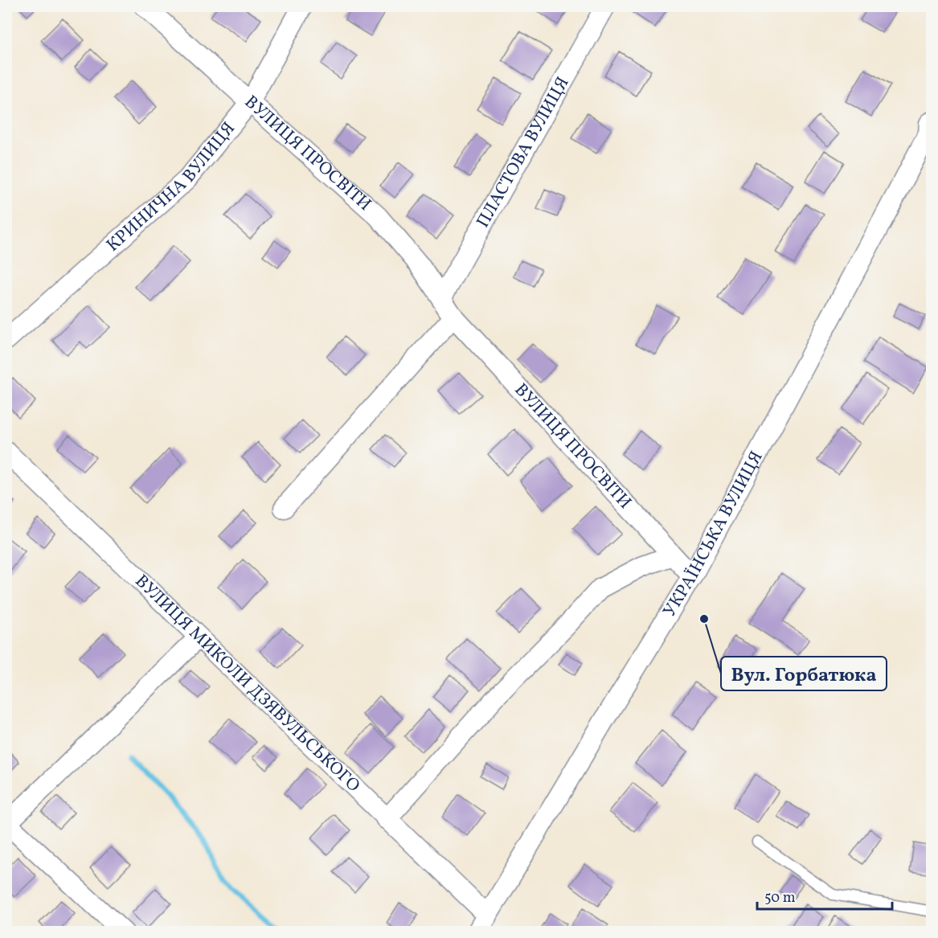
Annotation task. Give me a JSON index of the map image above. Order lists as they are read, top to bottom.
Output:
{
  "streets": {
    "street": [
      "ПЛАСТОВА ВУЛИЦЯ",
      "ВУЛИЦЯ ПРОСВІТИ",
      "КРИНИЧНА ВУЛИЦЯ",
      "УКРАЇНСЬКА ВУЛИЦЯ",
      "ВУЛИЦЯ МИКОЛИ ДЗЯВУЛЬСЬКОГО"
    ]
  },
  "crossings": [
    ["ПЛАСТОВА ВУЛИЦЯ", "ВУЛИЦЯ ПРОСВІТИ"],
    ["ВУЛИЦЯ ПРОСВІТИ", "КРИНИЧНА ВУЛИЦЯ"],
    ["ВУЛИЦЯ ПРОСВІТИ", "УКРАЇНСЬКА ВУЛИЦЯ"],
    ["УКРАЇНСЬКА ВУЛИЦЯ", "ВУЛИЦЯ МИКОЛИ ДЗЯВУЛЬСЬКОГО"]
  ],
  "places": ["Вул. Горбатюка"],
  "scale_bar": "50 m"
}
